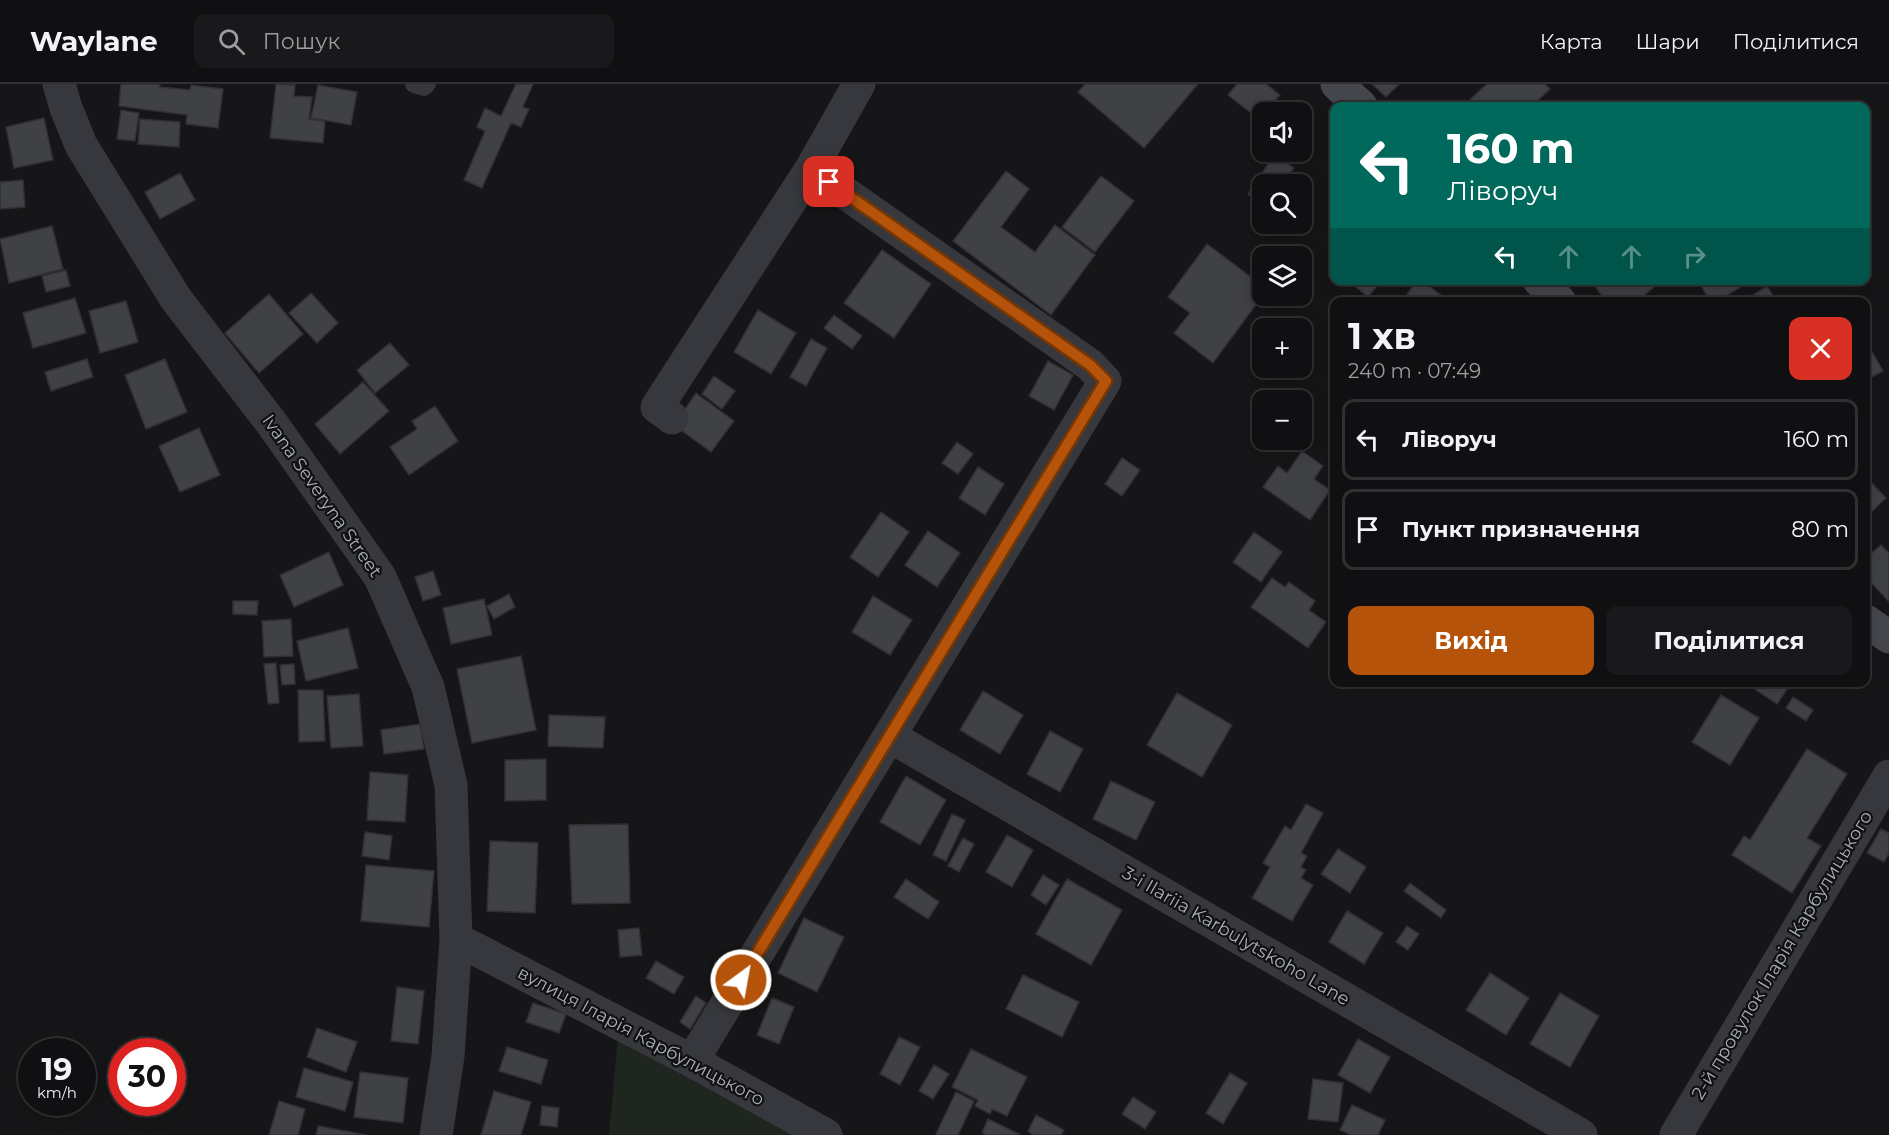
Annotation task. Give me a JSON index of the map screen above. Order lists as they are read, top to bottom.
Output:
{
  "streets": {
    "street": [
      "Ivana Severyna Street",
      "3-i Ilariia Karbulytskoho Lane",
      "2-й провулок Іларія Карбулицького",
      "вулиця Іларія Карбулицького"
    ]
  },
  "crossings": [
    ["Ivana Severyna Street", "вулиця Іларія Карбулицького"]
  ],
  "page": {
    "header": "Waylane",
    "search": "Пошук",
    "nav": ["Карта", "Шари", "Поділитися"],
    "map_buttons": ["+", "−"],
    "turn": ["160 m", "Ліворуч"],
    "heading": ["1 хв", "240 m · 07:49"],
    "list": [
      {
        "name": "Ліворуч",
        "value": "160 m"
      },
      {
        "name": "Пункт призначення",
        "value": "80 m"
      }
    ],
    "buttons": ["Вихід", "Поділитися"],
    "speed": "19 km/h",
    "limit": "30"
  }
}
